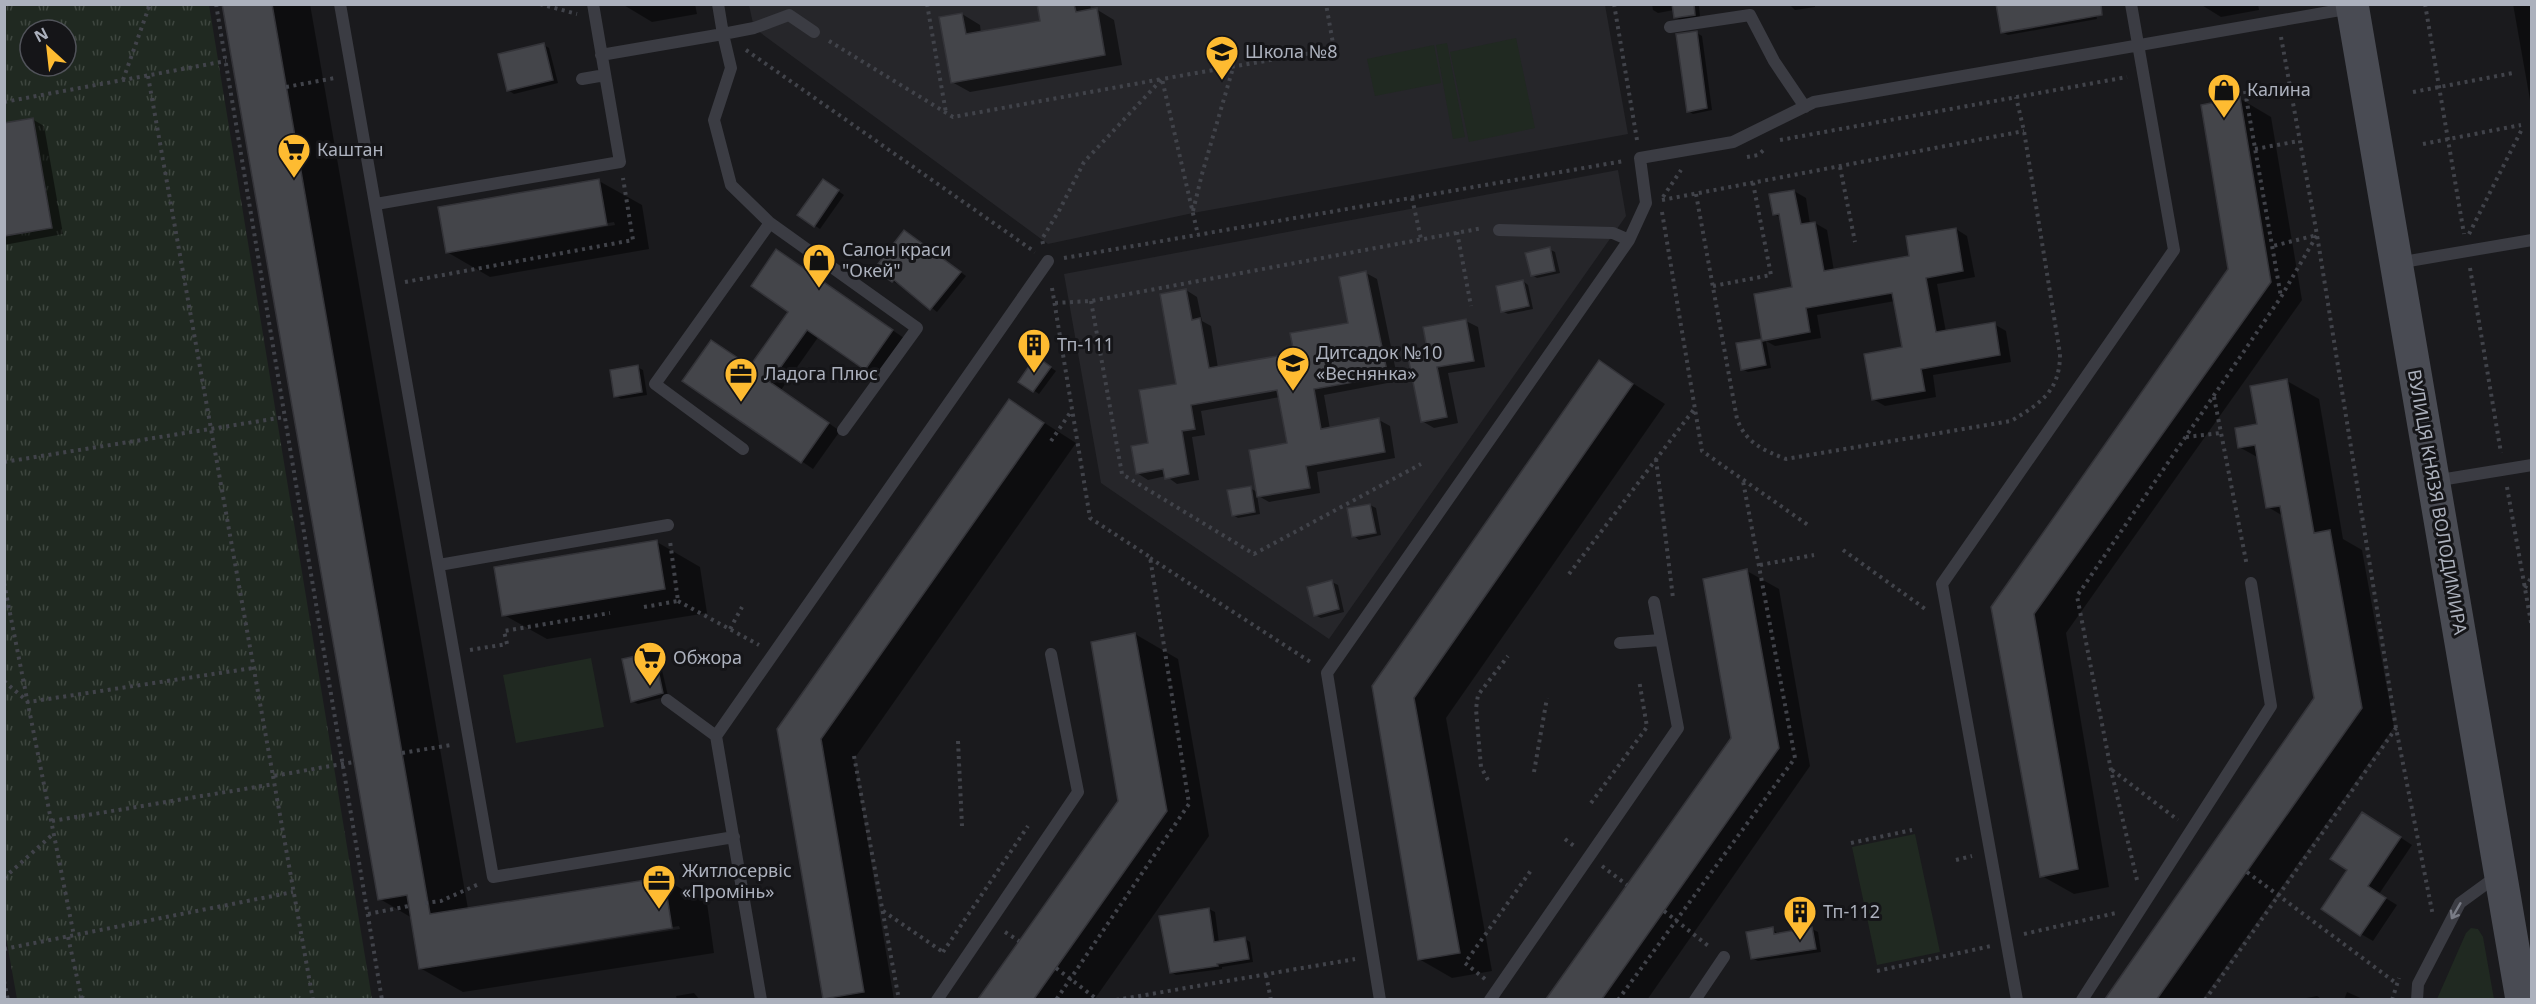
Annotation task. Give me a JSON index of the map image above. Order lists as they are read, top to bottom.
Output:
{
  "streets": {
    "main road": ["ВУЛИЦЯ КНЯЗЯ ВОЛОДИМИРА"]
  },
  "places": {
    "school or university": ["Школа №8", "Дитсадок №10 «Веснянка»"],
    "shop": ["Калина", "Салон краси \"Окей\""],
    "supermarket": ["Каштан", "Обжора"],
    "building": ["Тп-111", "Тп-112"],
    "office": ["Ладога Плюс", "Житлосервіс «Промінь»"]
  },
  "north": "top left"
}
